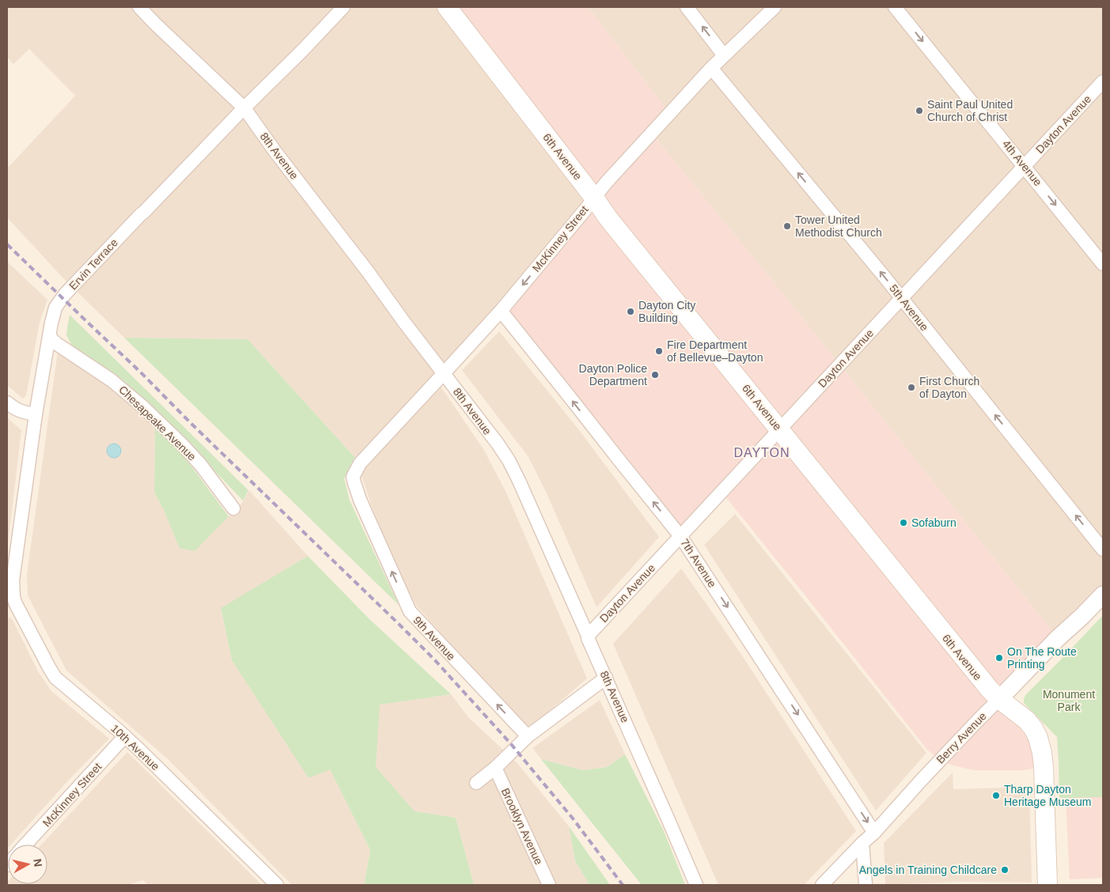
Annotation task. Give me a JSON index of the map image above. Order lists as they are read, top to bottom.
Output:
{
  "streets": {
    "main road": ["6th Avenue"],
    "street": [
      "Dayton Avenue",
      "8th Avenue",
      "4th Avenue",
      "McKinney Street",
      "Ervin Terrace",
      "5th Avenue",
      "Chesapeake Avenue",
      "7th Avenue",
      "9th Avenue",
      "Berry Avenue",
      "10th Avenue",
      "Brooklyn Avenue"
    ]
  },
  "crossings": [
    ["Dayton Avenue", "8th Avenue"],
    ["Dayton Avenue", "6th Avenue"],
    ["Dayton Avenue", "4th Avenue"],
    ["Dayton Avenue", "5th Avenue"],
    ["Dayton Avenue", "7th Avenue"],
    ["8th Avenue", "McKinney Street"],
    ["8th Avenue", "Ervin Terrace"],
    ["6th Avenue", "McKinney Street"],
    ["6th Avenue", "Berry Avenue"],
    ["McKinney Street", "5th Avenue"],
    ["McKinney Street", "7th Avenue"],
    ["McKinney Street", "9th Avenue"],
    ["McKinney Street", "10th Avenue"],
    ["Ervin Terrace", "Chesapeake Avenue"],
    ["Ervin Terrace", "10th Avenue"],
    ["7th Avenue", "Berry Avenue"]
  ],
  "one_way": ["4th Avenue", "5th Avenue", "9th Avenue"],
  "districts": ["DAYTON"],
  "parks": ["Monument Park"],
  "places": [
    "Saint Paul United Church of Christ",
    "Tower United Methodist Church",
    "Dayton City Building",
    "Fire Department of Bellevue–Dayton",
    "Dayton Police Department",
    "First Church of Dayton",
    "Sofaburn",
    "On The Route Printing",
    "Tharp Dayton Heritage Museum",
    "Angels in Training Childcare"
  ],
  "north": "right"
}
